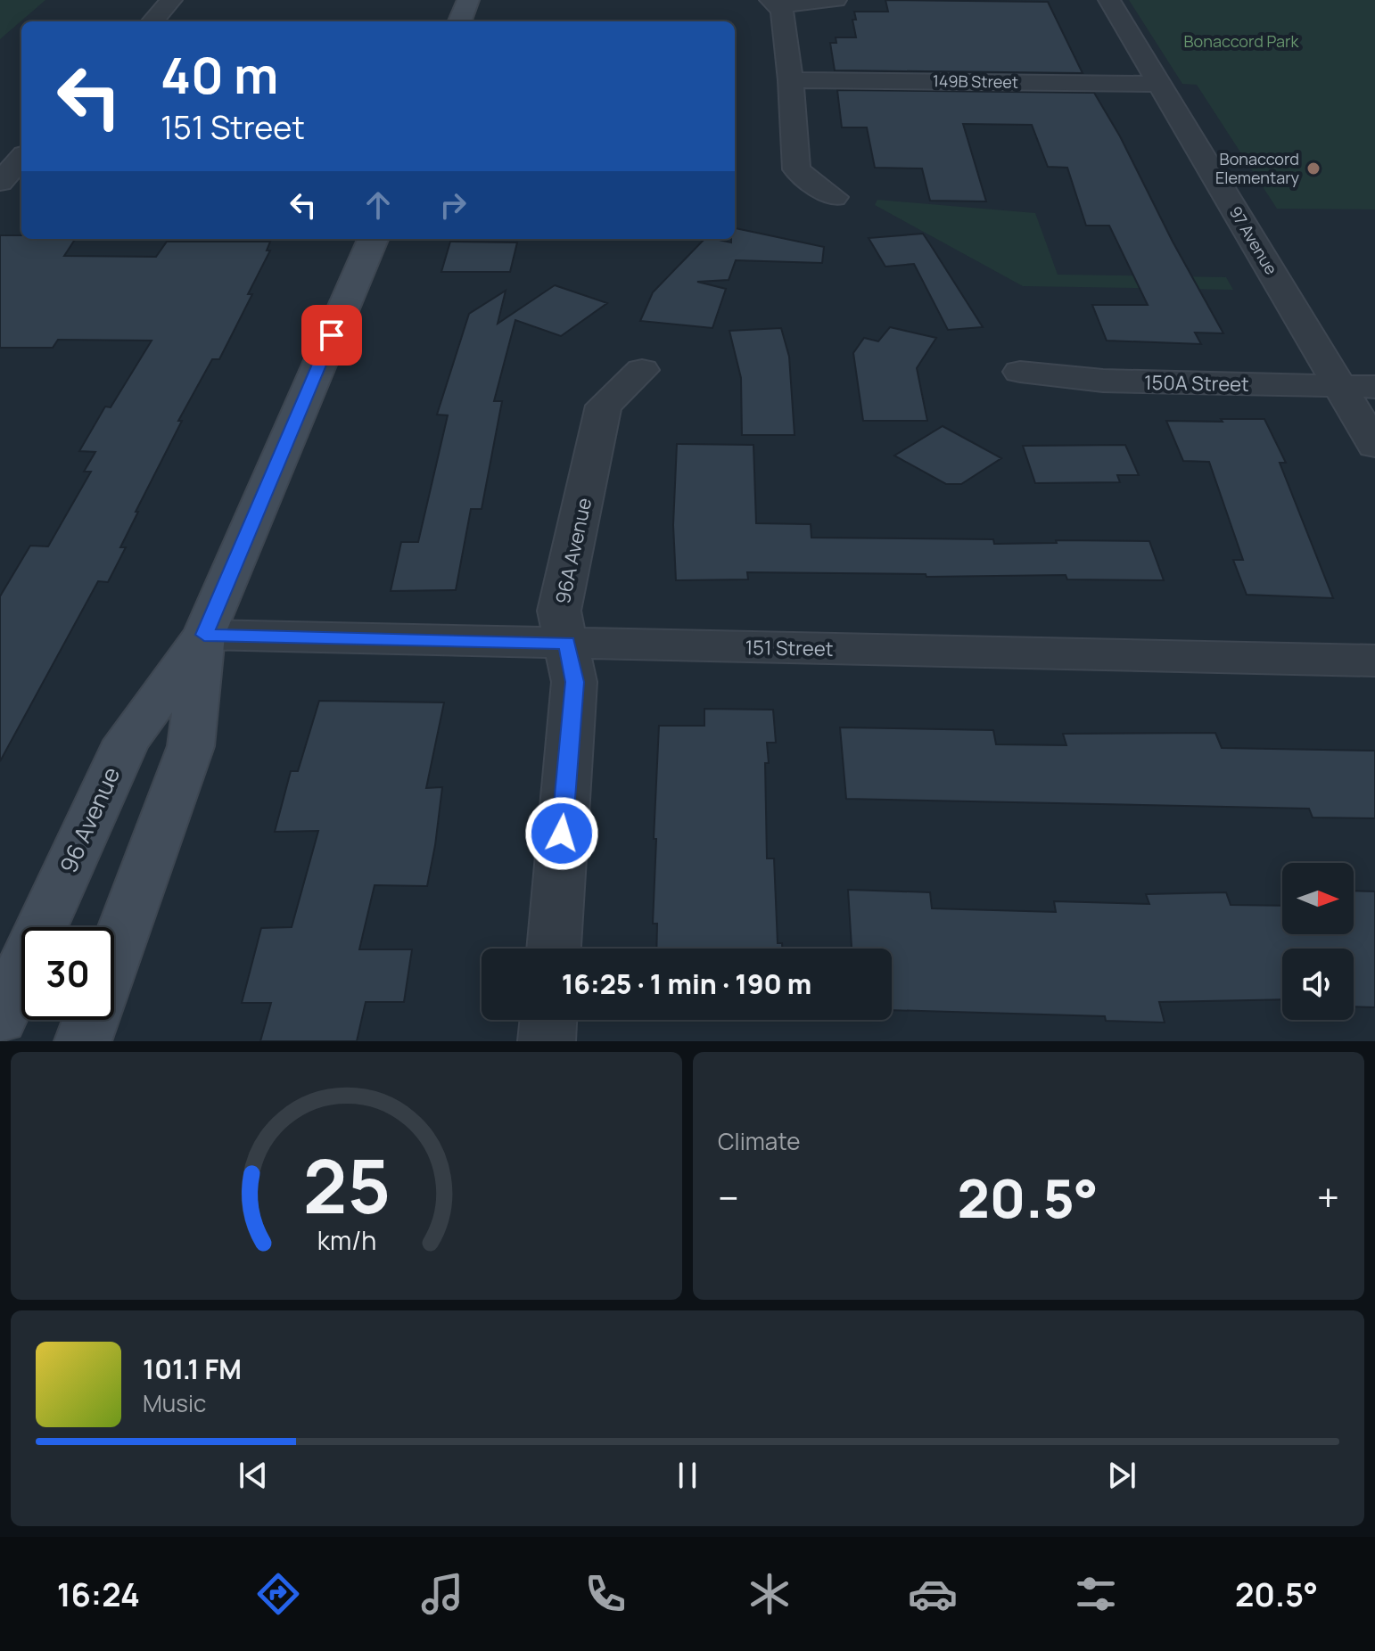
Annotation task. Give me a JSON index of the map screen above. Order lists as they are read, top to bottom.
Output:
{
  "streets": {
    "main road": ["96 Avenue"],
    "street": [
      "149B Street",
      "97 Avenue",
      "150A Street",
      "96A Avenue",
      "151 Street"
    ]
  },
  "crossings": [
    ["149B Street", "97 Avenue"],
    ["97 Avenue", "150A Street"],
    ["96A Avenue", "151 Street"],
    ["151 Street", "96 Avenue"]
  ],
  "parks": ["Bonaccord Park"],
  "places": ["Bonaccord Elementary"],
  "north": "right",
  "page": {
    "turn": ["40 m", "151 Street"],
    "limit": "30",
    "trip": "16:25 · 1 min · 190 m",
    "tile": "Climate",
    "heat": ["−", "20.5°", "+"],
    "song": ["101.1 FM", "Music"],
    "tabs": ["16:24", "20.5°"],
    "gauge": ["25", "km/h"]
  }
}
